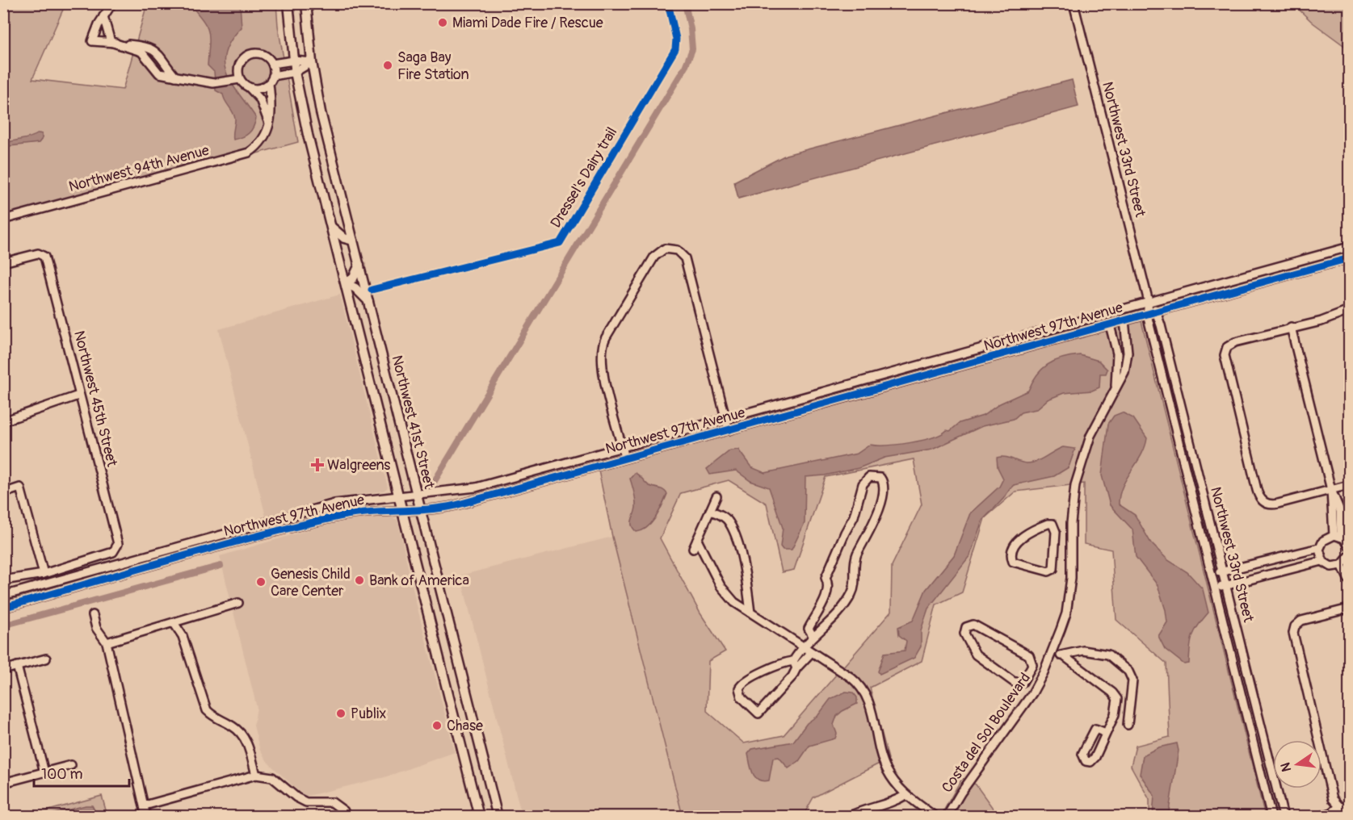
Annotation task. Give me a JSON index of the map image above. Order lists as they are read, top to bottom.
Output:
{
  "streets": {
    "main road": ["Northwest 41st Street"],
    "street": [
      "Northwest 33rd Street",
      "Northwest 94th Avenue",
      "Northwest 97th Avenue",
      "Northwest 45th Street",
      "Costa del Sol Boulevard"
    ],
    "cycle path": ["Dressel's Dairy trail"]
  },
  "crossings": [
    ["Northwest 33rd Street", "Northwest 97th Avenue"],
    ["Northwest 97th Avenue", "Northwest 41st Street"],
    ["Northwest 97th Avenue", "Costa del Sol Boulevard"]
  ],
  "places": {
    "other": [
      "Miami Dade Fire / Rescue",
      "Saga Bay Fire Station",
      "Bank of America",
      "Genesis Child Care Center",
      "Publix",
      "Chase"
    ],
    "health": ["Walgreens"]
  },
  "scale_bar": "100 m",
  "north": "left"
}
